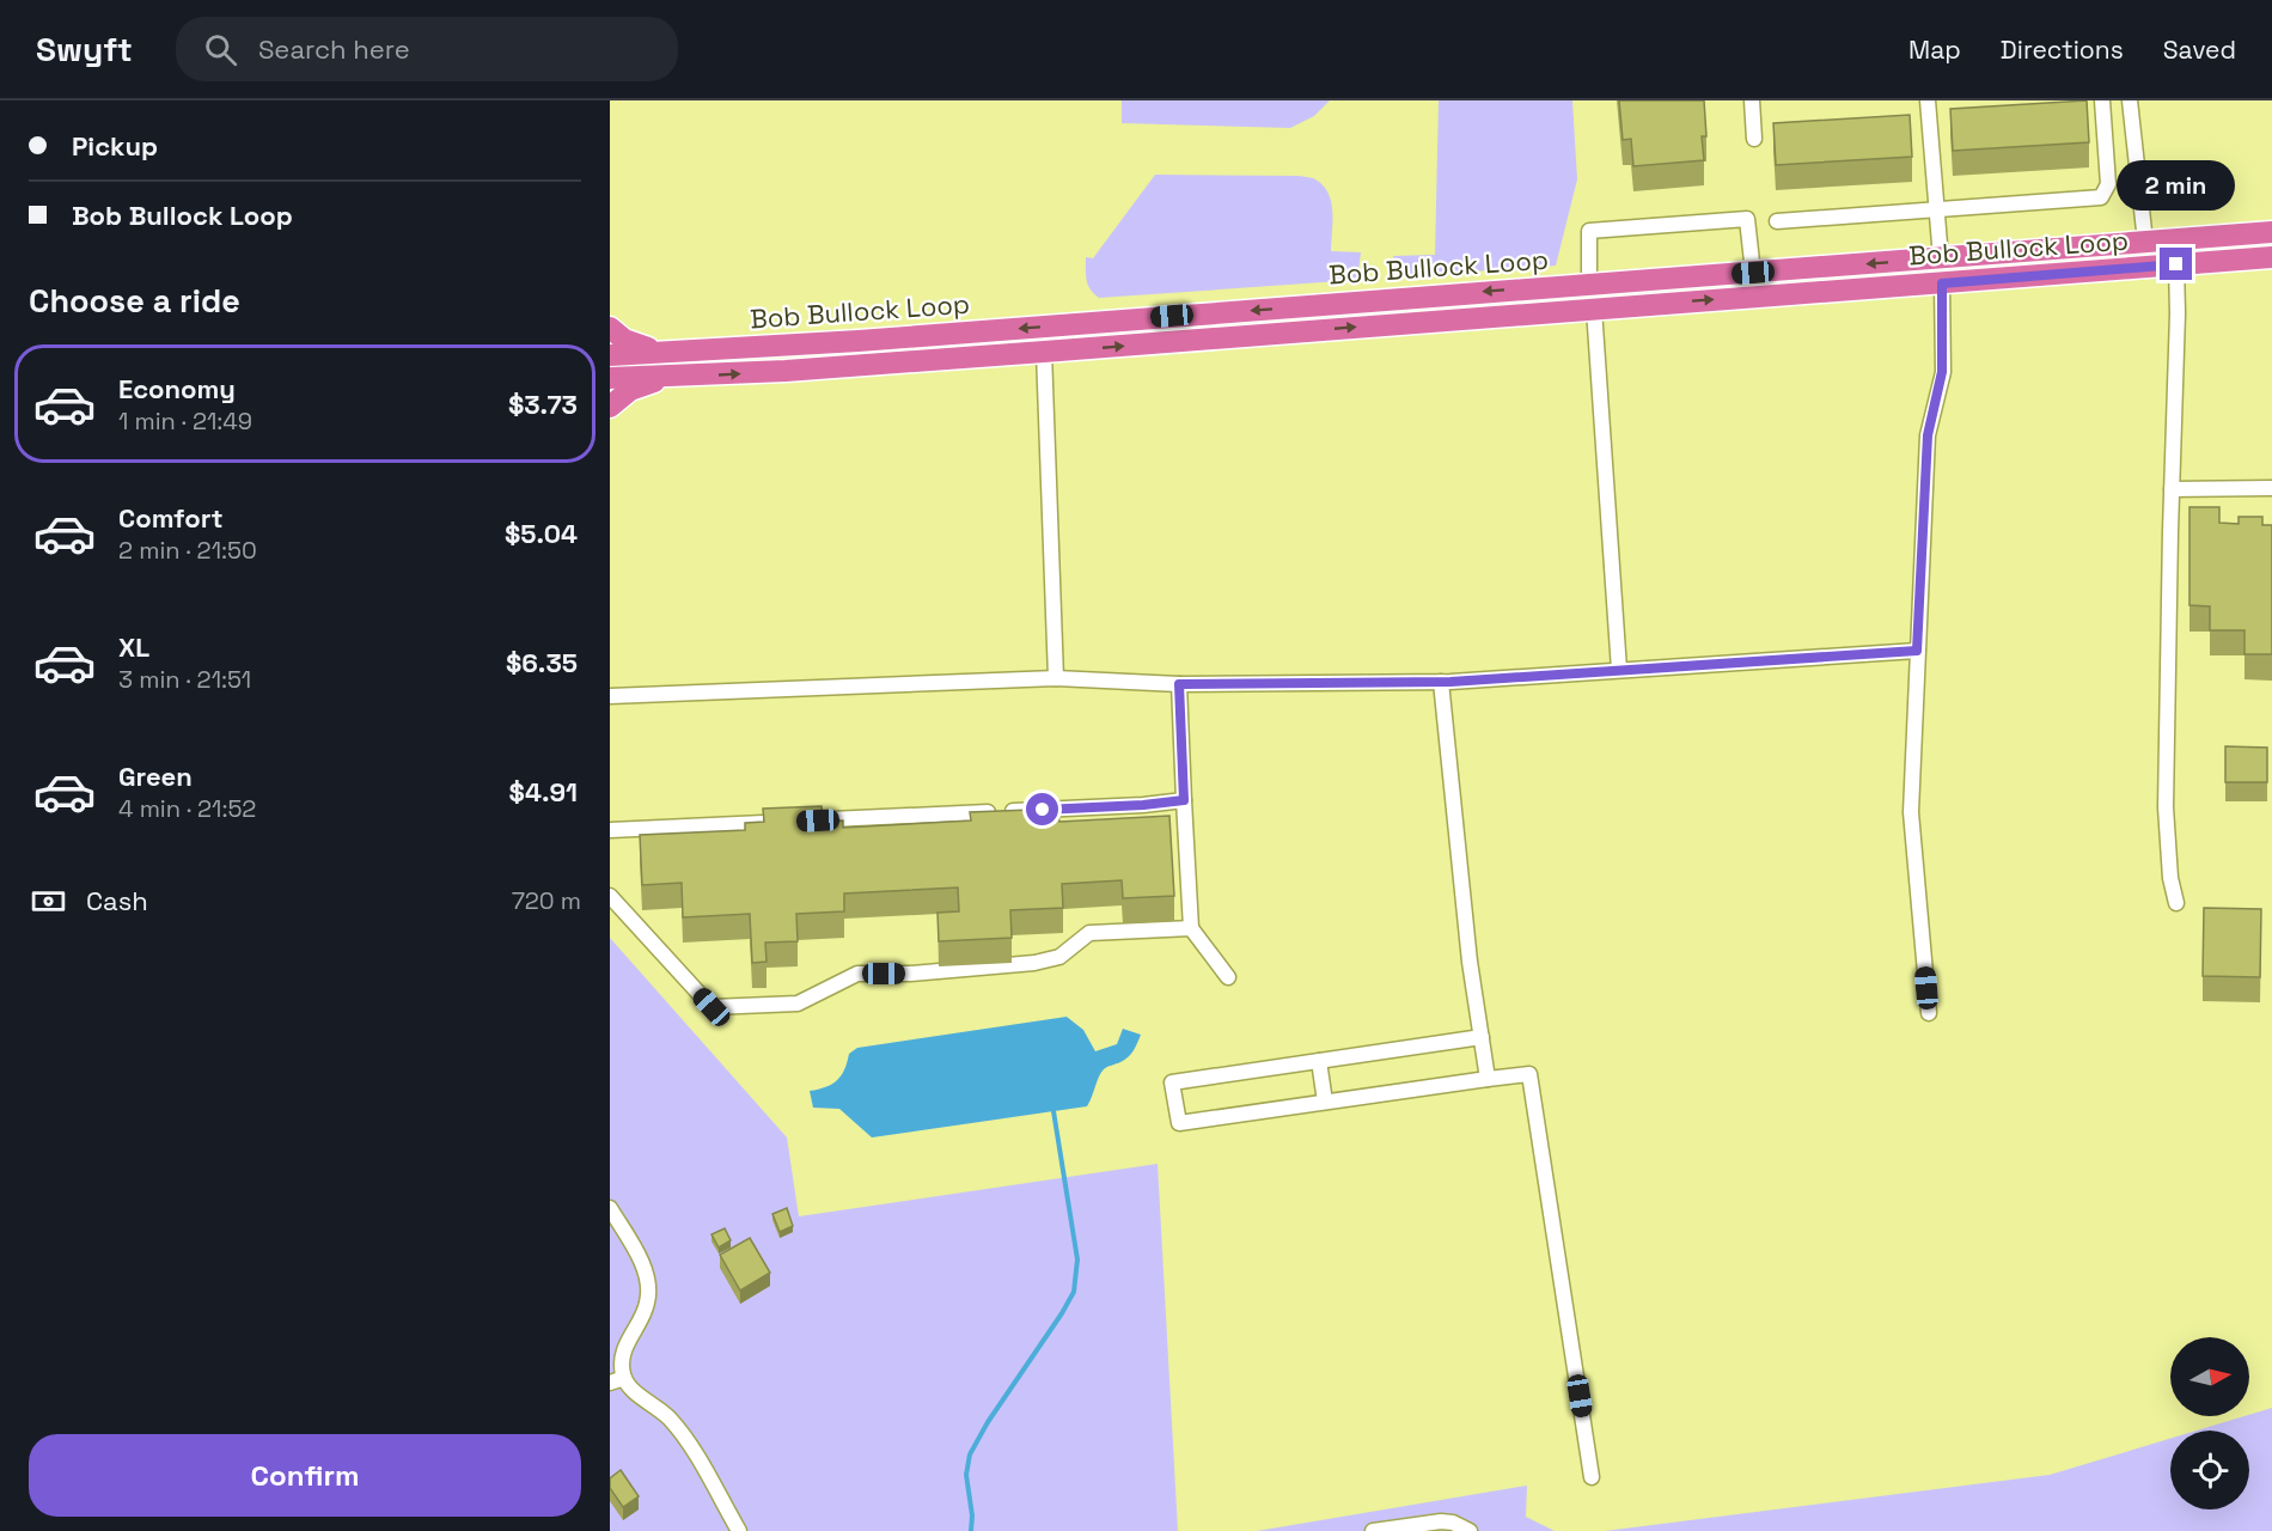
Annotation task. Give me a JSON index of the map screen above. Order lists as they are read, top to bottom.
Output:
{
  "streets": {
    "highway": ["Bob Bullock Loop"]
  },
  "north": "right",
  "page": {
    "header": "Swyft",
    "search": "Search here",
    "nav": ["Map", "Directions", "Saved"],
    "banner": ["Pickup", "Bob Bullock Loop"],
    "bubble": "2 min",
    "heading": "Choose a ride",
    "list": [
      {
        "name": "Economy",
        "note": "1 min · 21:49",
        "value": "$3.73"
      },
      {
        "name": "Comfort",
        "note": "2 min · 21:50",
        "value": "$5.04"
      },
      {
        "name": "XL",
        "note": "3 min · 21:51",
        "value": "$6.35"
      },
      {
        "name": "Green",
        "note": "4 min · 21:52",
        "value": "$4.91"
      }
    ],
    "pay": ["Cash", "720 m"],
    "buttons": "Confirm"
  }
}
